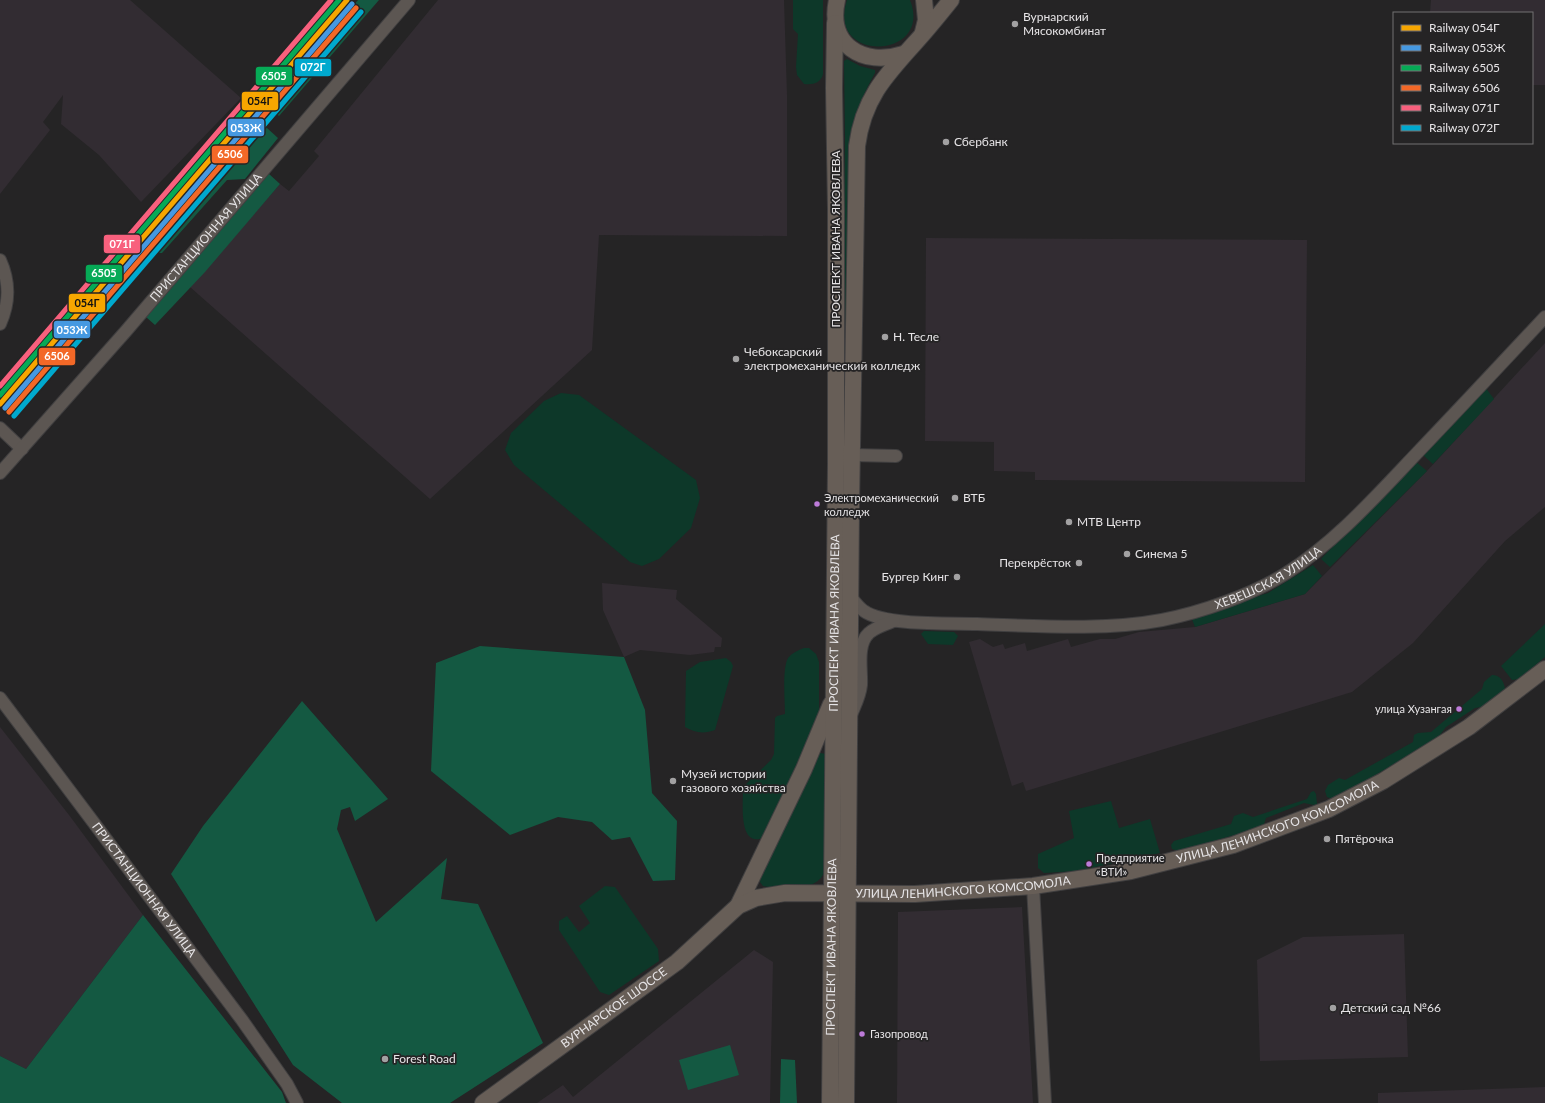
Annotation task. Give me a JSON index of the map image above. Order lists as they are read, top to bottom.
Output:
{
  "streets": {
    "main road": ["ПРОСПЕКТ ИВАНА ЯКОВЛЕВА", "УЛИЦА ЛЕНИНСКОГО КОМСОМОЛА", "ВУРНАРСКОЕ ШОССЕ"],
    "street": ["ПРИСТАНЦИОННАЯ УЛИЦА", "ХЕВЕШСКАЯ УЛИЦА"]
  },
  "crossings": [
    ["ПРОСПЕКТ ИВАНА ЯКОВЛЕВА", "УЛИЦА ЛЕНИНСКОГО КОМСОМОЛА"],
    ["УЛИЦА ЛЕНИНСКОГО КОМСОМОЛА", "ВУРНАРСКОЕ ШОССЕ"]
  ],
  "places": [
    "Вурнарский Мясокомбинат",
    "Сбербанк",
    "Н. Тесле",
    "Чебоксарский электромеханический колледж",
    "ВТБ",
    "Электромеханический колледж",
    "МТВ Центр",
    "Синема 5",
    "Перекрёсток",
    "Бургер Кинг",
    "улица Хузангая",
    "Музей истории газового хозяйства",
    "Пятёрочка",
    "Предприятие «ВТИ»",
    "Детский сад №66",
    "Газопровод",
    "Forest Road"
  ],
  "lines": [
    "rail line 054Г",
    "rail line 6505",
    "rail line 071Г",
    "rail line 053Ж",
    "rail line 6506",
    "rail line 072Г"
  ],
  "legend": [
    "Railway 054Г",
    "Railway 053Ж",
    "Railway 6505",
    "Railway 6506",
    "Railway 071Г",
    "Railway 072Г"
  ]
}
